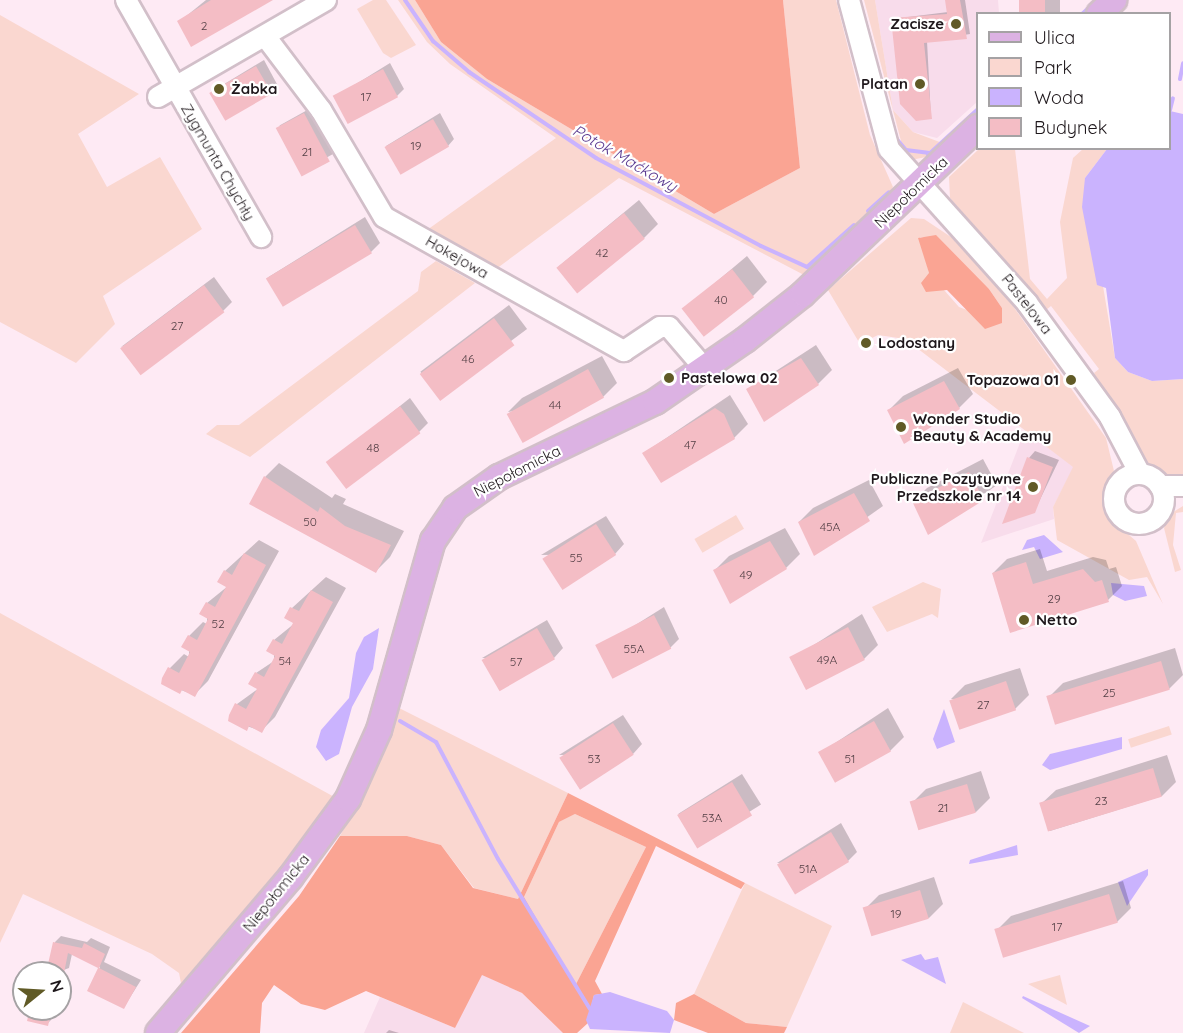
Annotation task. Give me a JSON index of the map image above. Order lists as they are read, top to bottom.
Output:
{
  "streets": {
    "main road": ["Niepołomicka"],
    "street": ["Zygmunta Chychły", "Hokejowa", "Pastelowa"]
  },
  "crossings": [
    ["Niepołomicka", "Hokejowa"],
    ["Niepołomicka", "Pastelowa"]
  ],
  "water": ["Potok Maćkowy"],
  "places": [
    "Zacisze",
    "Platan",
    "Żabka",
    "Lodostany",
    "Pastelowa 02",
    "Topazowa 01",
    "Wonder Studio Beauty & Academy",
    "Publiczne Pozytywne Przedszkole nr 14",
    "Netto"
  ],
  "house_numbers": [
    "2",
    "17",
    "19",
    "21",
    "42",
    "40",
    "27",
    "46",
    "44",
    "47",
    "48",
    "50",
    "45A",
    "55",
    "49",
    "29",
    "52",
    "55A",
    "49A",
    "54",
    "57",
    "25",
    "27",
    "53",
    "51",
    "23",
    "21",
    "53A",
    "51A",
    "19",
    "17"
  ],
  "legend": [
    "Ulica",
    "Park",
    "Woda",
    "Budynek"
  ],
  "north": "right"
}
